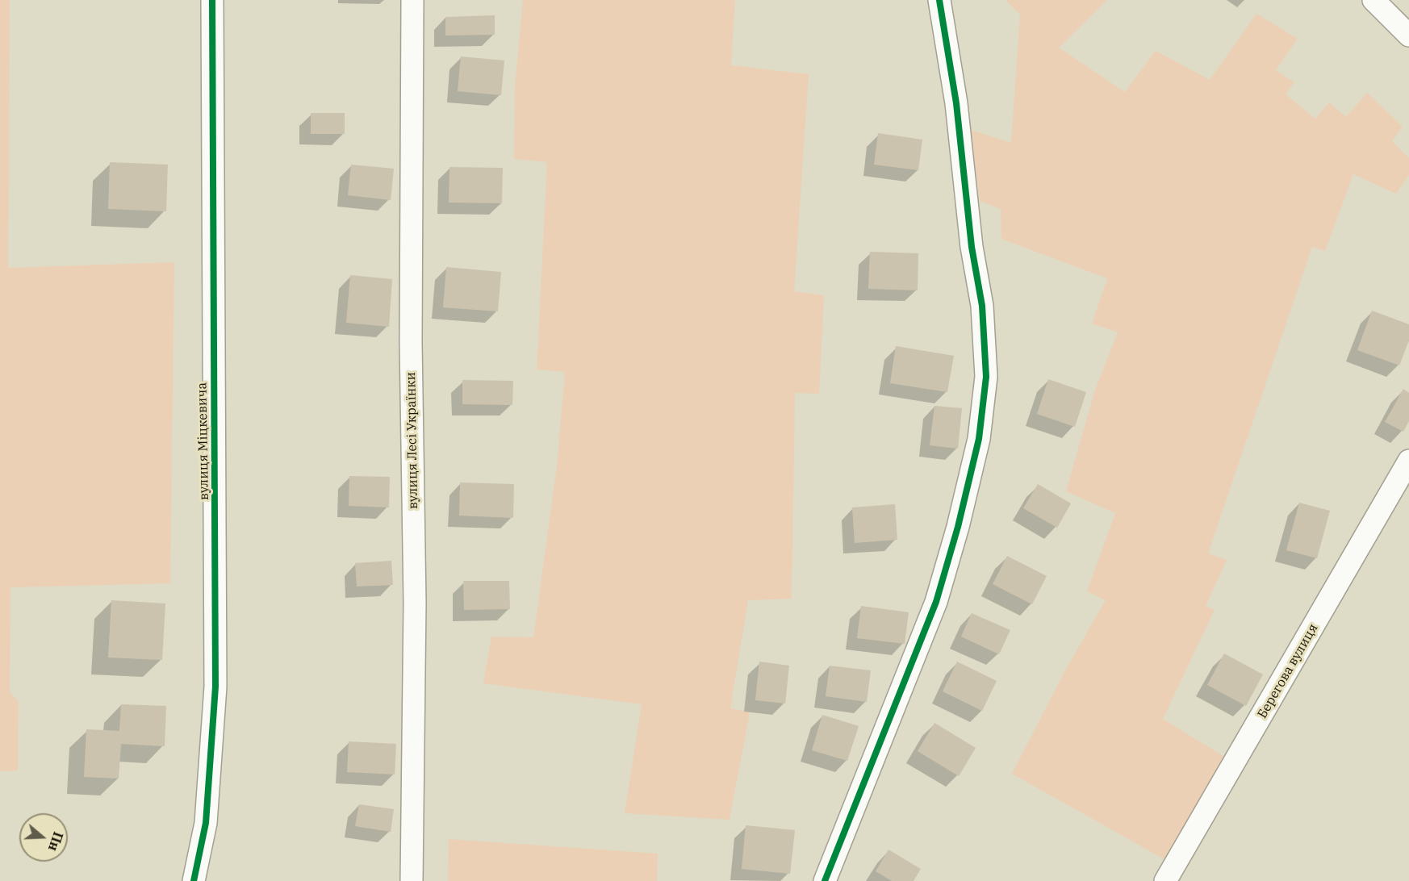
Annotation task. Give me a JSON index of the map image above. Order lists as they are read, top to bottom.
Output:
{
  "streets": {
    "street": ["вулиця Лесі Українки", "вулиця Міцкевича", "Берегова вулиця"]
  },
  "north": "right"
}
